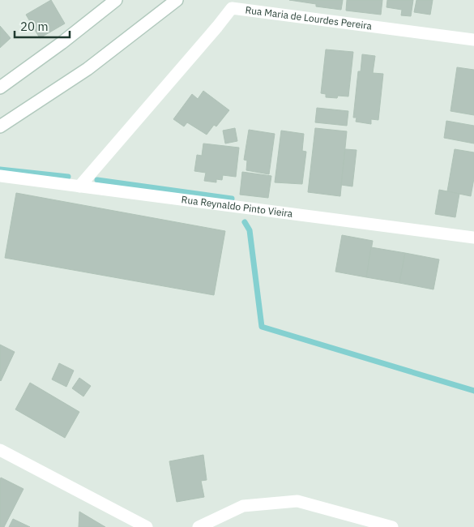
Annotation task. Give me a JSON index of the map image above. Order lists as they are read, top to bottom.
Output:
{
  "streets": {
    "street": ["Rua Maria de Lourdes Pereira", "Rua Reynaldo Pinto Vieira"]
  },
  "crossings": [
    ["Rua Maria de Lourdes Pereira", "Rua Reynaldo Pinto Vieira"]
  ],
  "scale_bar": "20 m"
}
